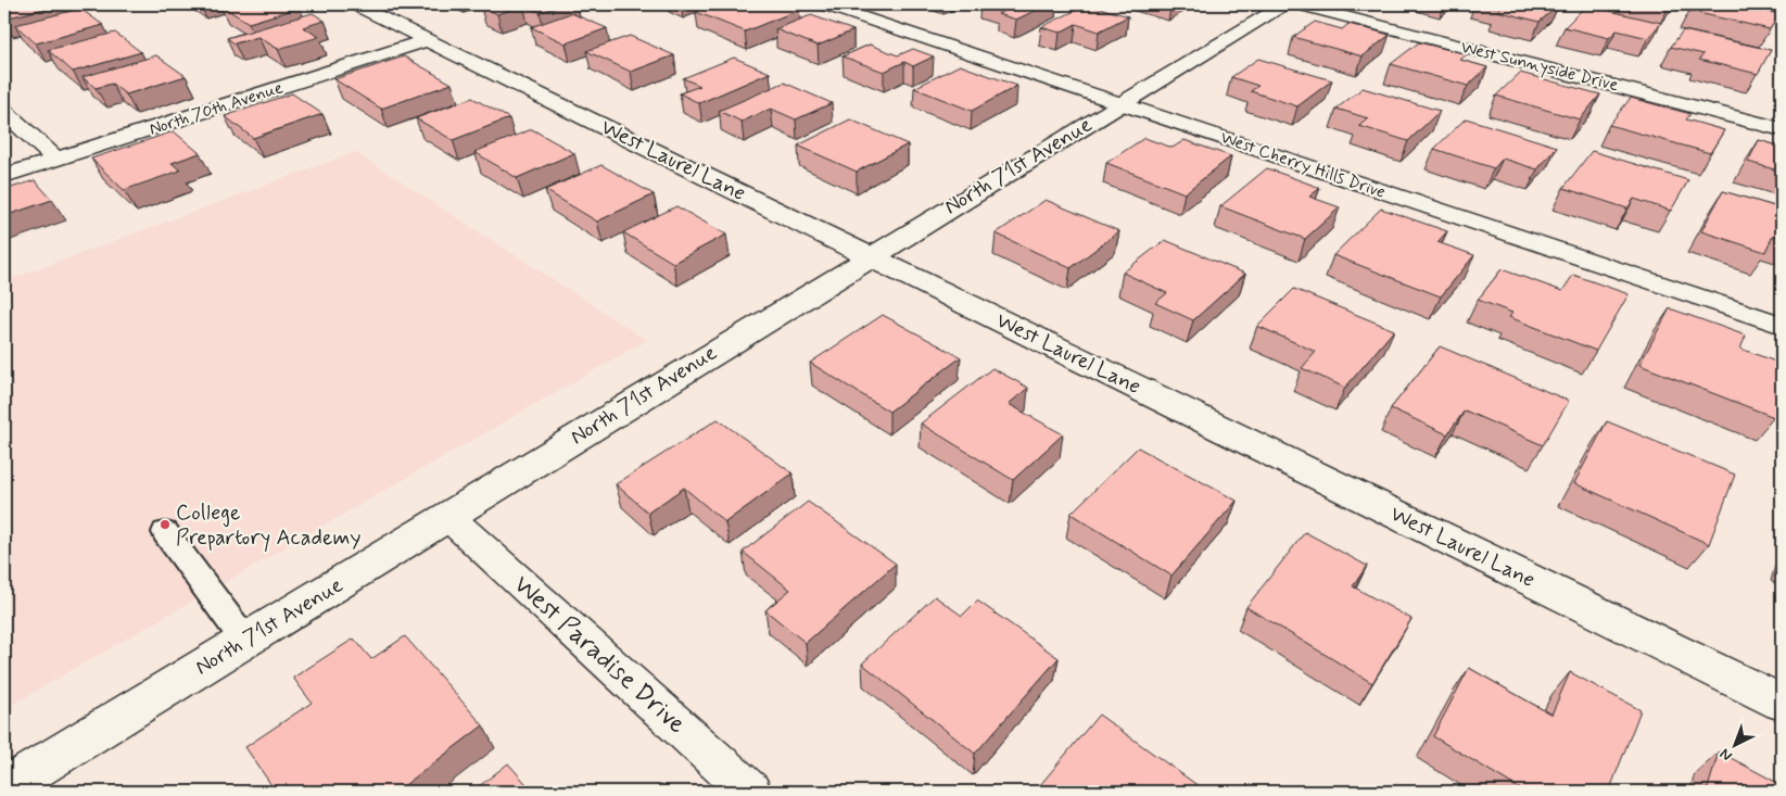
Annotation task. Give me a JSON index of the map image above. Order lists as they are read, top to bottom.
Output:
{
  "streets": {
    "street": [
      "West Sunnyside Drive",
      "North 70th Avenue",
      "West Laurel Lane",
      "West Cherry Hills Drive",
      "North 71st Avenue",
      "West Paradise Drive"
    ]
  },
  "crossings": [
    ["North 70th Avenue", "West Laurel Lane"],
    ["West Laurel Lane", "North 71st Avenue"],
    ["West Cherry Hills Drive", "North 71st Avenue"],
    ["North 71st Avenue", "West Paradise Drive"]
  ],
  "places": ["College Prepartory Academy"],
  "north": "bottom left"
}
